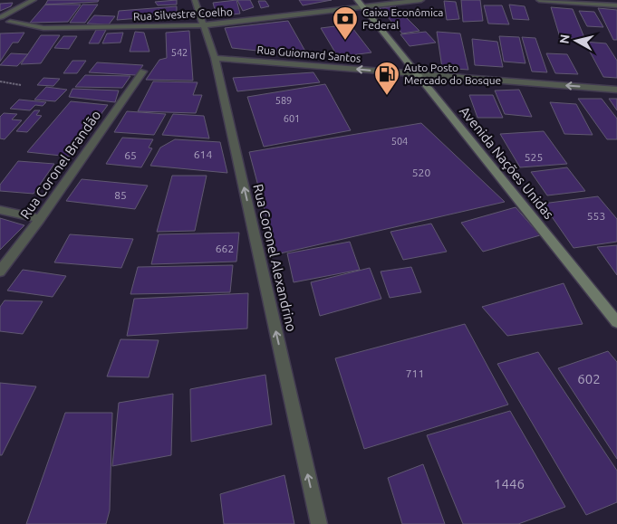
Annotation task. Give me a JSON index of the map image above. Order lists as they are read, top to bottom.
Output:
{
  "streets": {
    "street": [
      "Rua Silvestre Coelho",
      "Rua Guiomard Santos",
      "Avenida Nações Unidas",
      "Rua Coronel Brandão",
      "Rua Coronel Alexandrino"
    ]
  },
  "crossings": [
    ["Rua Silvestre Coelho", "Avenida Nações Unidas"],
    ["Rua Silvestre Coelho", "Rua Coronel Alexandrino"],
    ["Rua Guiomard Santos", "Avenida Nações Unidas"],
    ["Rua Guiomard Santos", "Rua Coronel Alexandrino"]
  ],
  "one_way": ["Rua Guiomard Santos", "Rua Coronel Alexandrino"],
  "places": {
    "bank": ["Caixa Econômica Federal"],
    "fuel station": ["Auto Posto Mercado do Bosque"]
  },
  "house_numbers": [
    "542",
    "589",
    "601",
    "504",
    "614",
    "65",
    "525",
    "520",
    "85",
    "553",
    "662",
    "711",
    "602",
    "1446"
  ],
  "north": "left"
}
